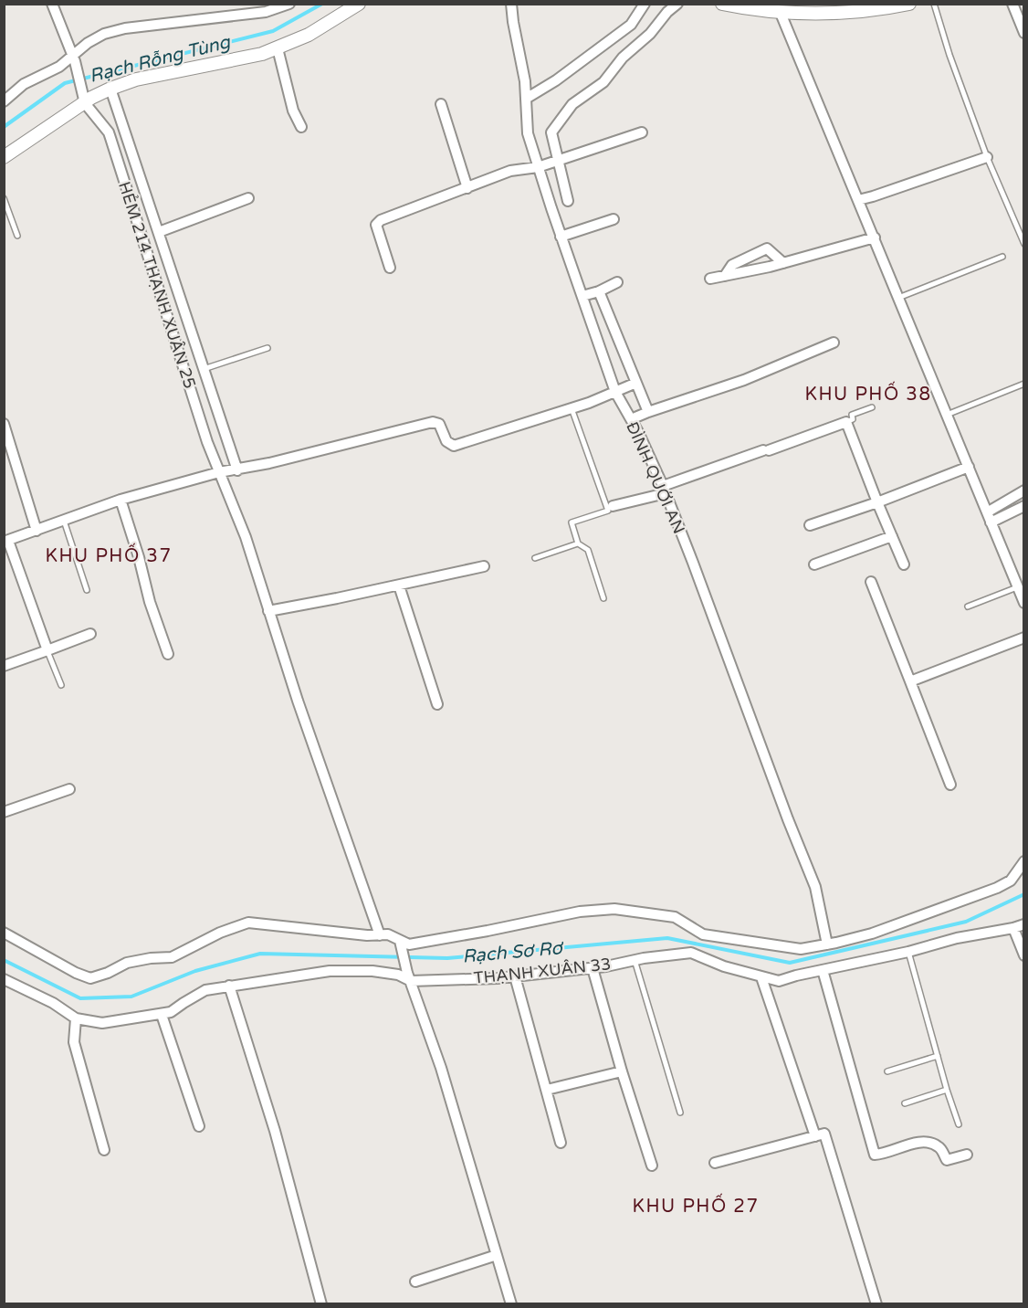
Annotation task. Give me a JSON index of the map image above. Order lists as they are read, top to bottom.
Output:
{
  "streets": {
    "street": ["HẺM 214 THẠNH XUÂN 25", "ĐÌNH QUỚI AN", "THẠNH XUÂN 33"]
  },
  "districts": ["KHU PHỐ 38", "KHU PHỐ 37", "KHU PHỐ 27"],
  "water": ["Rạch Rỗng Tùng", "Rạch Sơ Rơ"]
}
